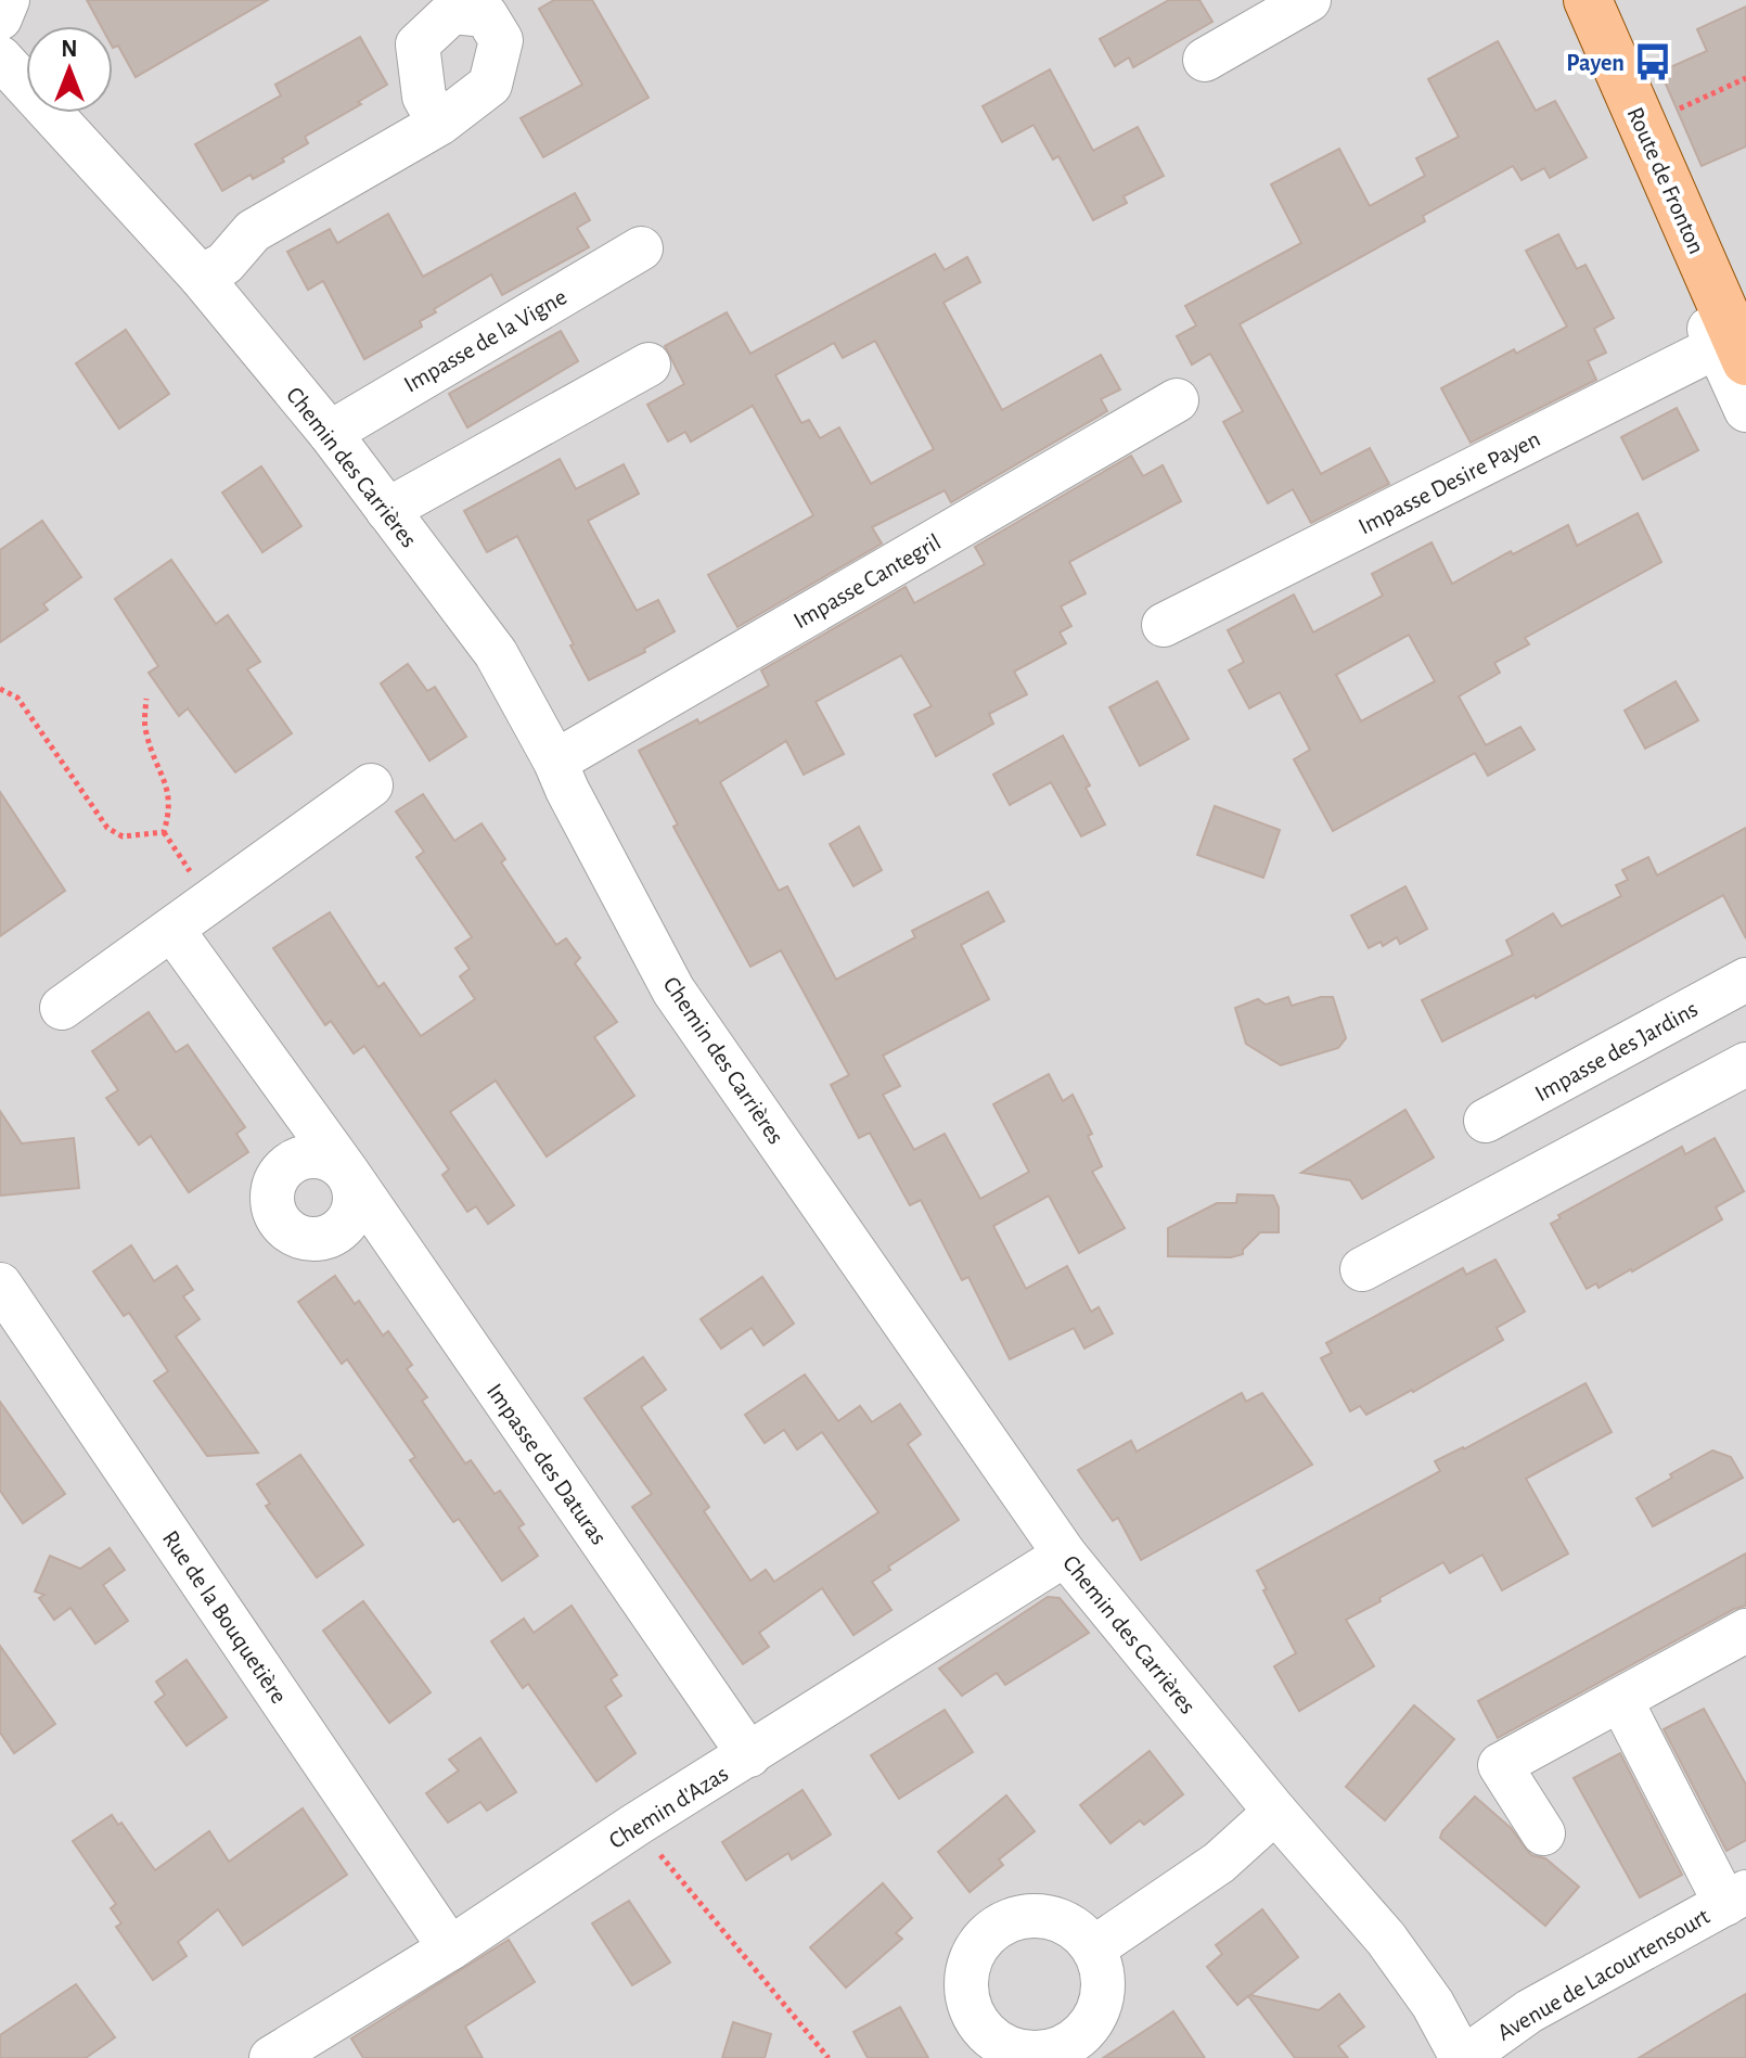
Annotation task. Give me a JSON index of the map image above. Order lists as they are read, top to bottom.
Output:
{
  "streets": {
    "main road": ["Route de Fronton"],
    "street": [
      "Impasse de la Vigne",
      "Chemin des Carrières",
      "Impasse Desire Payen",
      "Impasse Cantegril",
      "Impasse des Jardins",
      "Impasse des Daturas",
      "Rue de la Bouquetière",
      "Chemin d'Azas",
      "Avenue de Lacourtensourt"
    ]
  },
  "crossings": [
    ["Route de Fronton", "Impasse Desire Payen"],
    ["Impasse de la Vigne", "Chemin des Carrières"],
    ["Chemin des Carrières", "Impasse Cantegril"],
    ["Chemin des Carrières", "Chemin d'Azas"],
    ["Chemin des Carrières", "Avenue de Lacourtensourt"],
    ["Impasse des Daturas", "Chemin d'Azas"],
    ["Rue de la Bouquetière", "Chemin d'Azas"]
  ],
  "places": {
    "bus stop": ["Payen"]
  },
  "north": "top"
}
